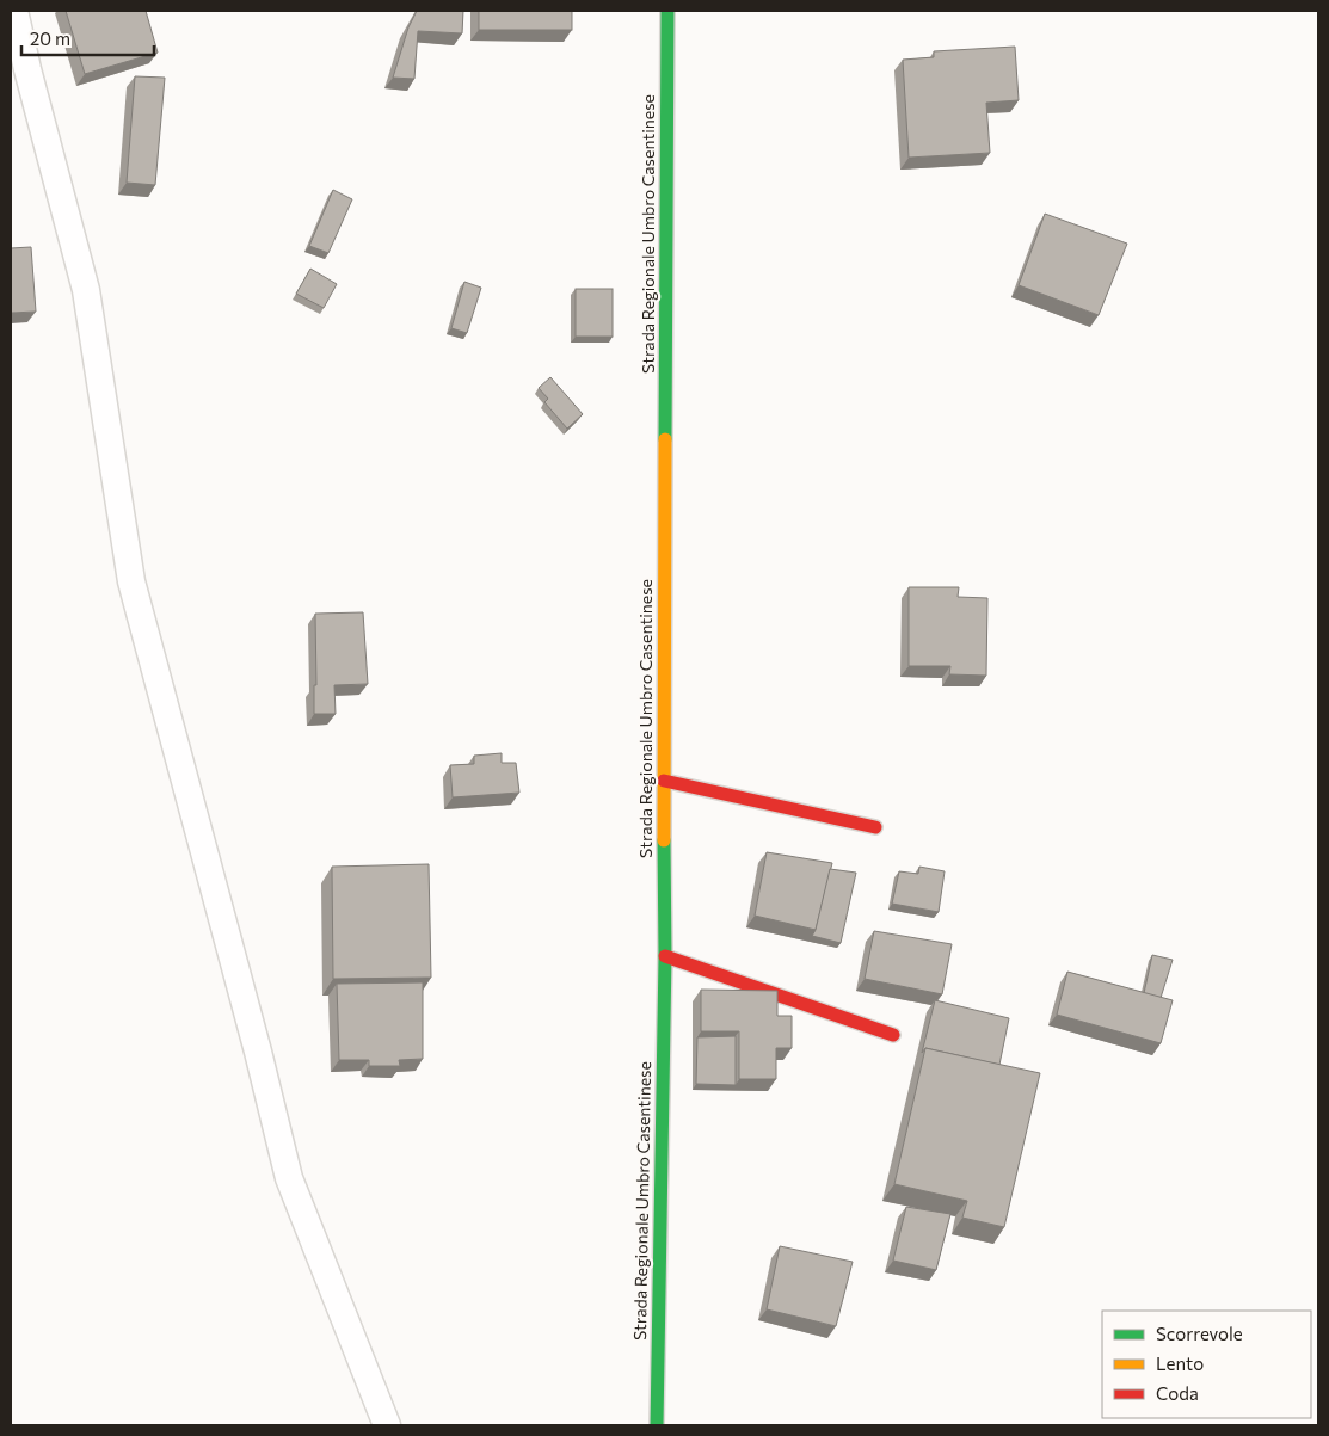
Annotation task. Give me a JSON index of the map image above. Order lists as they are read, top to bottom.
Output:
{
  "streets": {
    "main road": ["Strada Regionale Umbro Casentinese"]
  },
  "legend": ["Scorrevole", "Lento", "Coda"],
  "scale_bar": "20 m"
}
